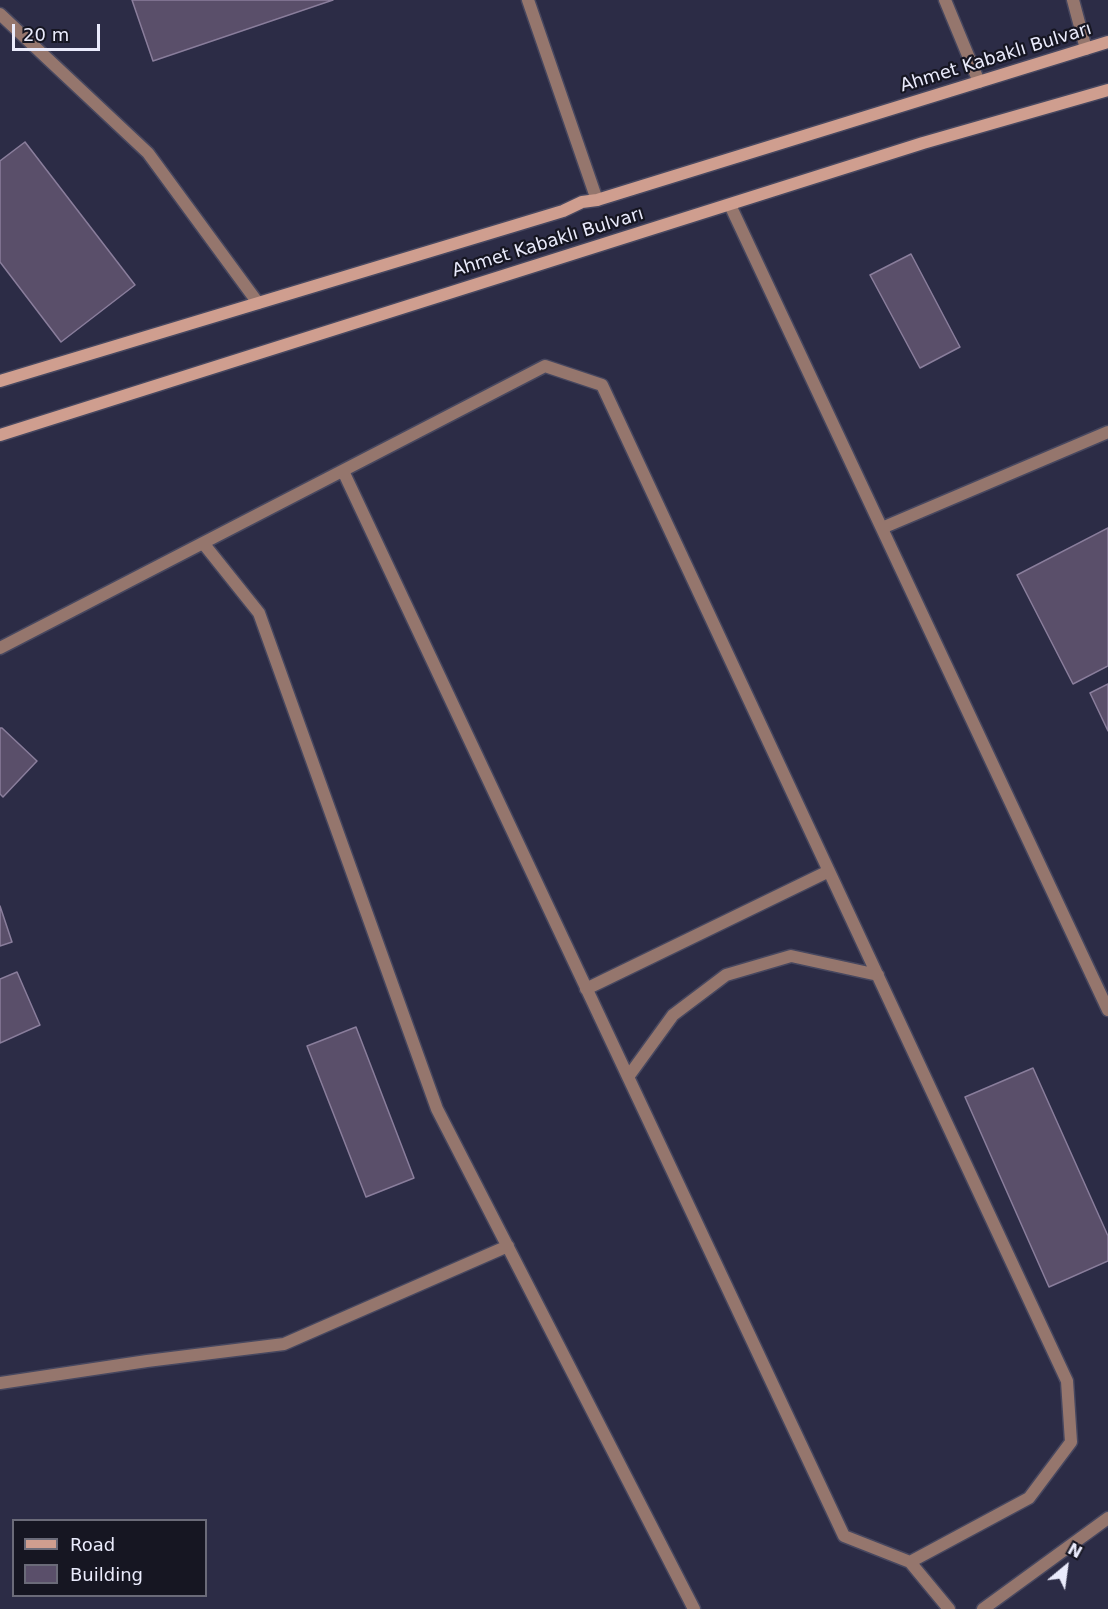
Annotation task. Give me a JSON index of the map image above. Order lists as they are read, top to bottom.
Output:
{
  "streets": {
    "main road": ["Ahmet Kabaklı Bulvarı"]
  },
  "legend": ["Road", "Building"],
  "scale_bar": "20 m",
  "north": "top right"
}
